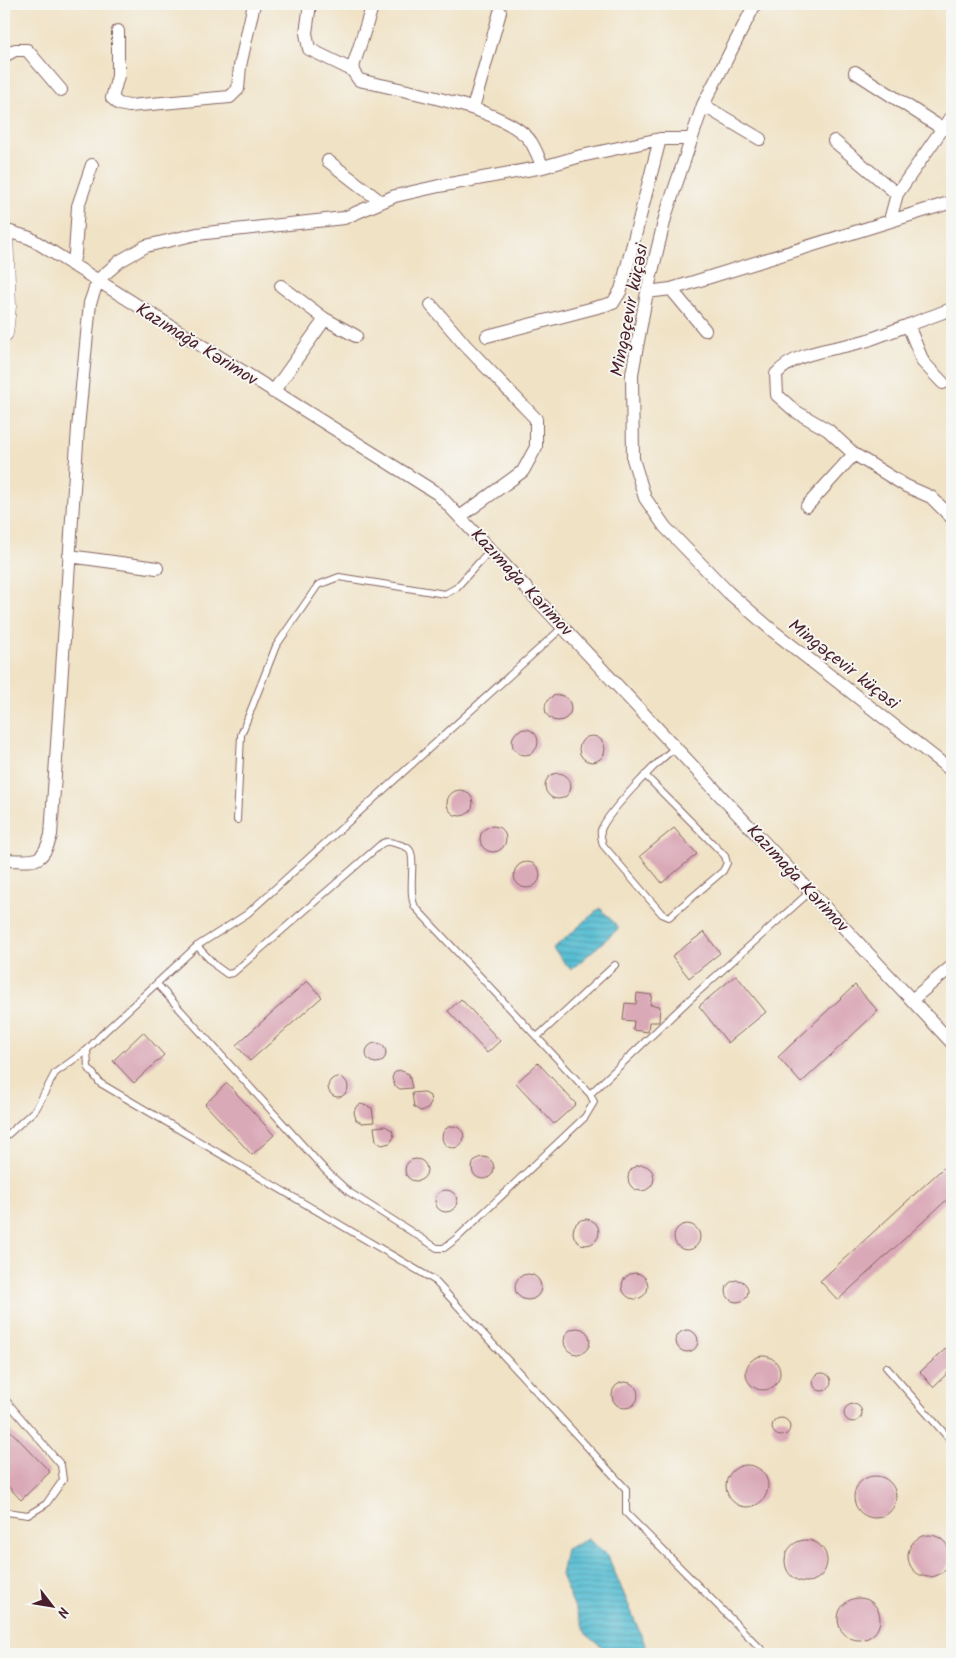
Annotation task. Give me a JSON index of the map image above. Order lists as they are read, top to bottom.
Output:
{
  "streets": {
    "street": ["Mingəçevir küçəsi", "Kazımağa Kərimov"]
  },
  "north": "bottom right"
}
